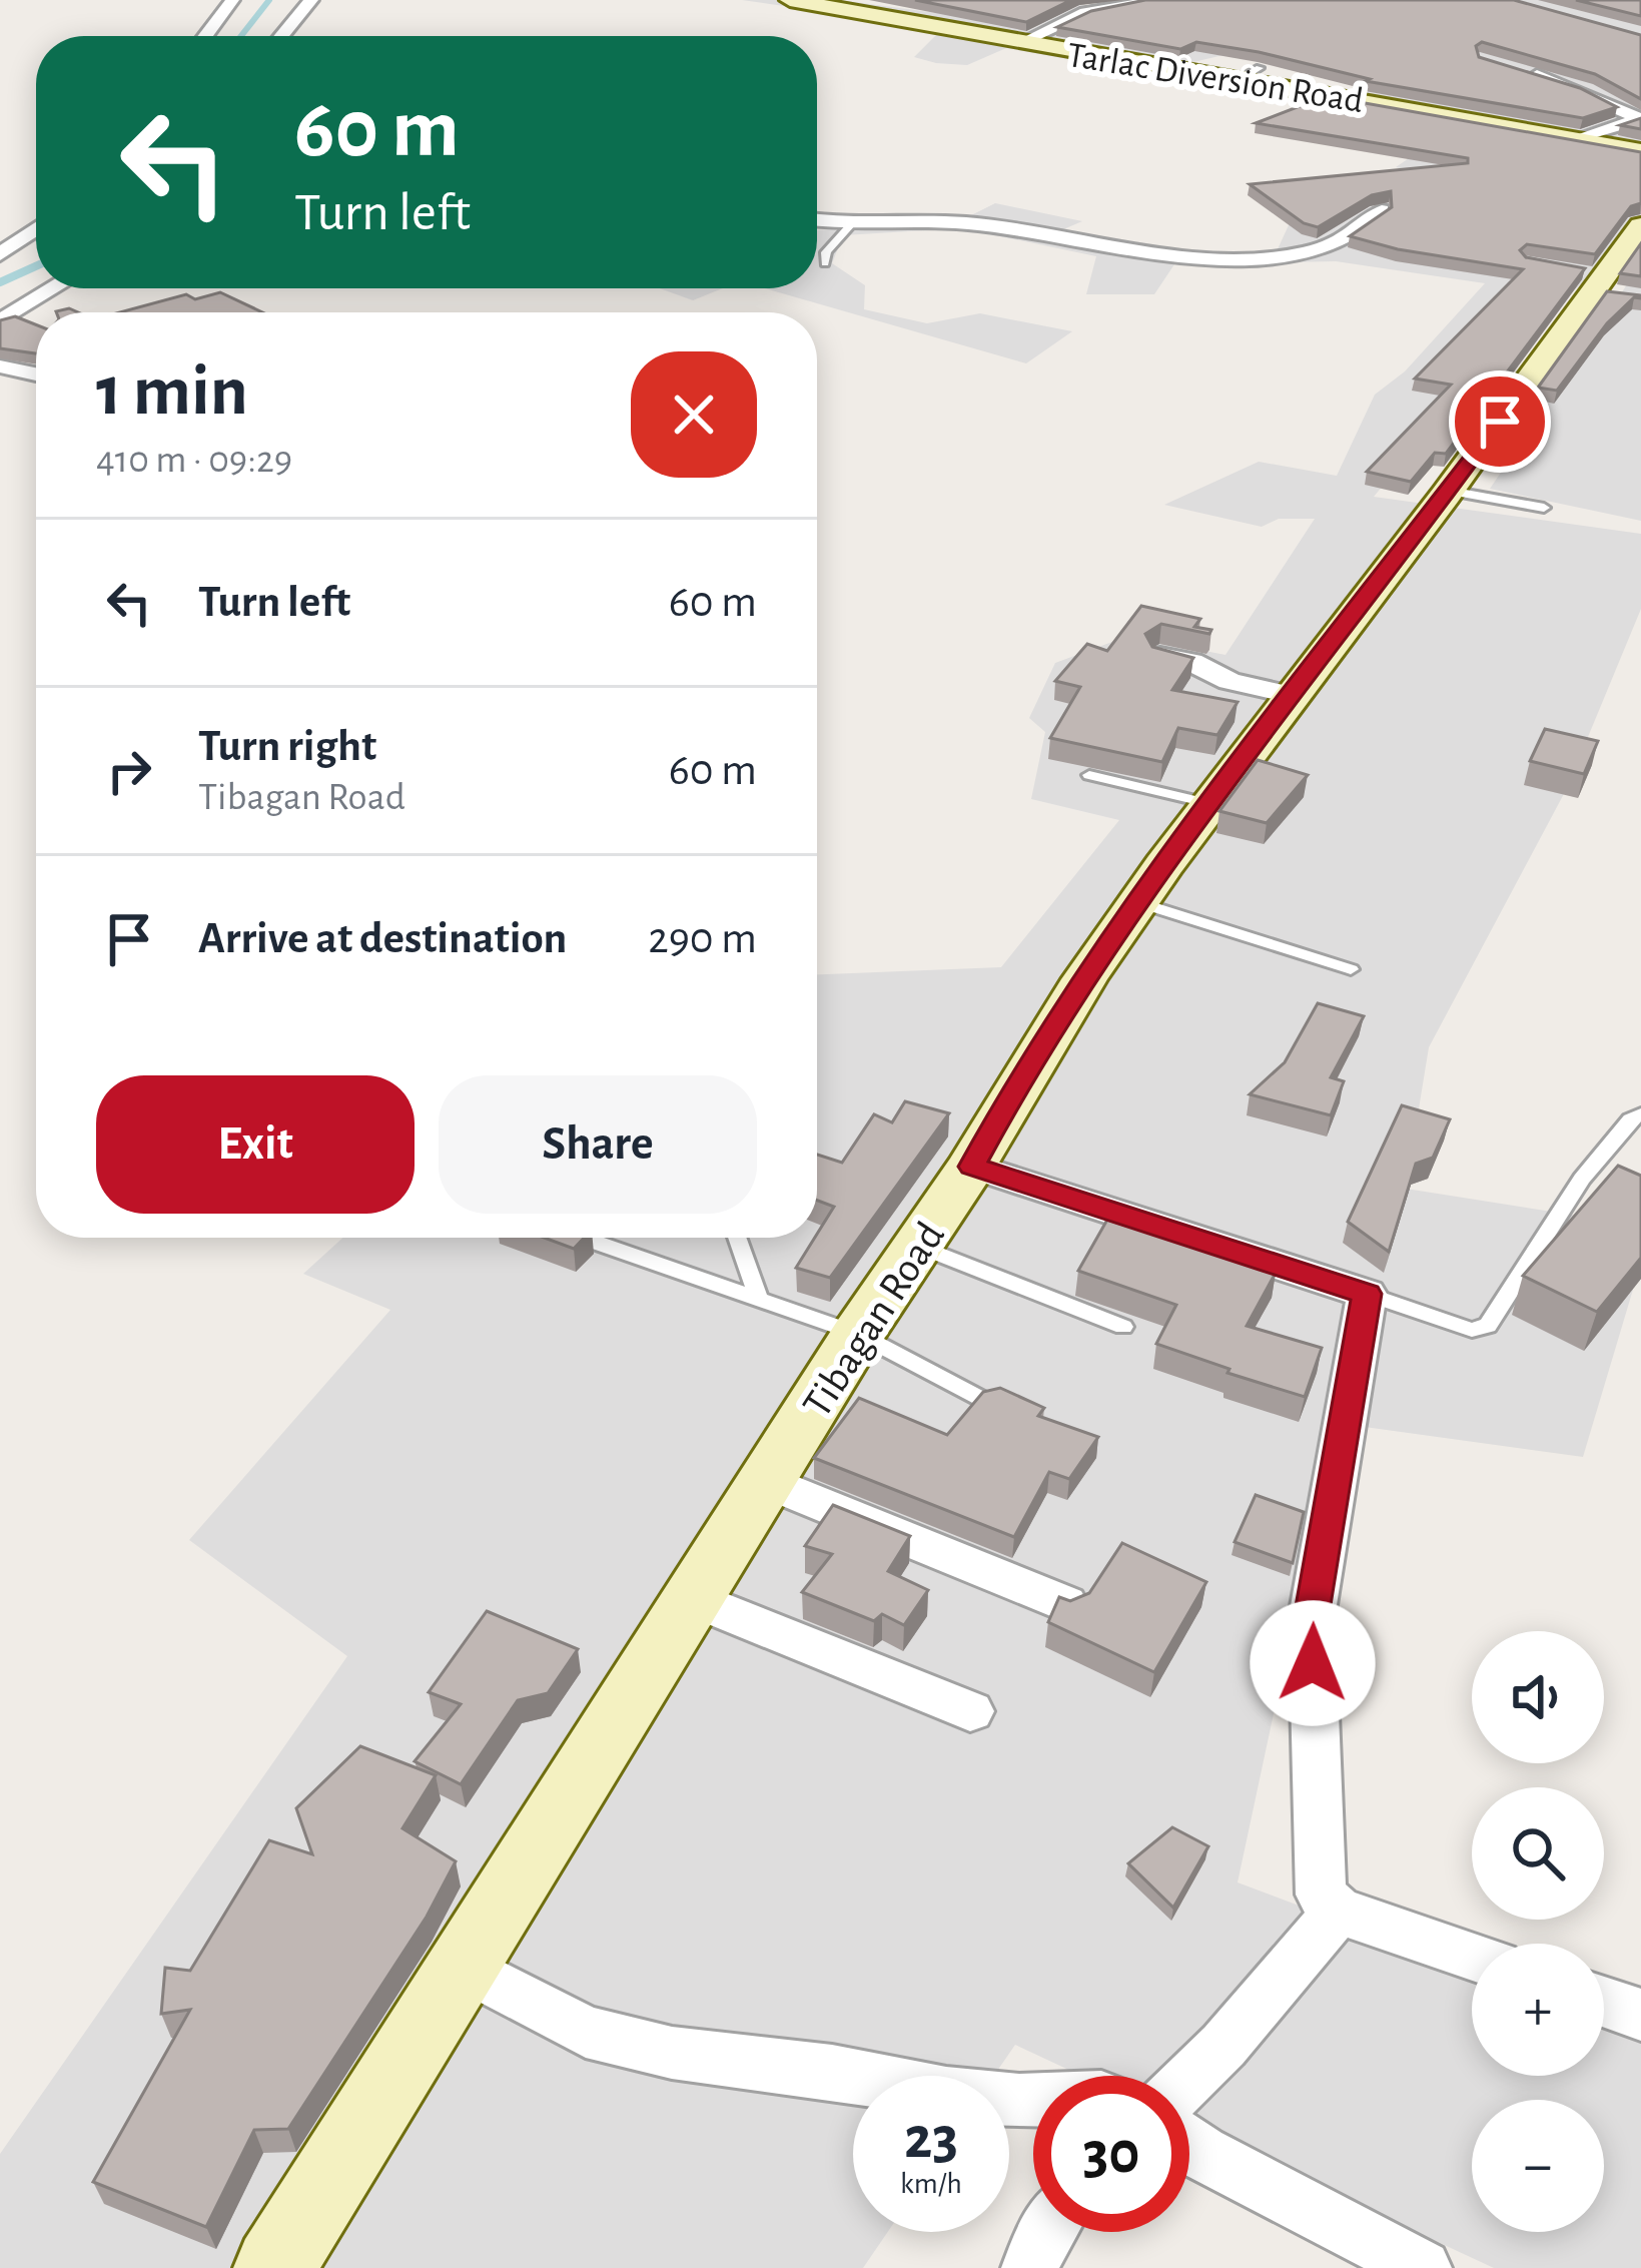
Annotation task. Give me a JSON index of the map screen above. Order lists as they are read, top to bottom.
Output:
{
  "streets": {
    "main road": ["Tarlac Diversion Road", "Tibagan Road"]
  },
  "page": {
    "turn": ["60 m", "Turn left"],
    "heading": ["1 min", "410 m · 09:29"],
    "list": [
      {
        "name": "Turn left",
        "value": "60 m"
      },
      {
        "name": "Turn right",
        "note": "Tibagan Road",
        "value": "60 m"
      },
      {
        "name": "Arrive at destination",
        "value": "290 m"
      }
    ],
    "buttons": ["Exit", "Share"],
    "map_buttons": ["+", "−"],
    "speed": "23 km/h",
    "limit": "30"
  }
}
